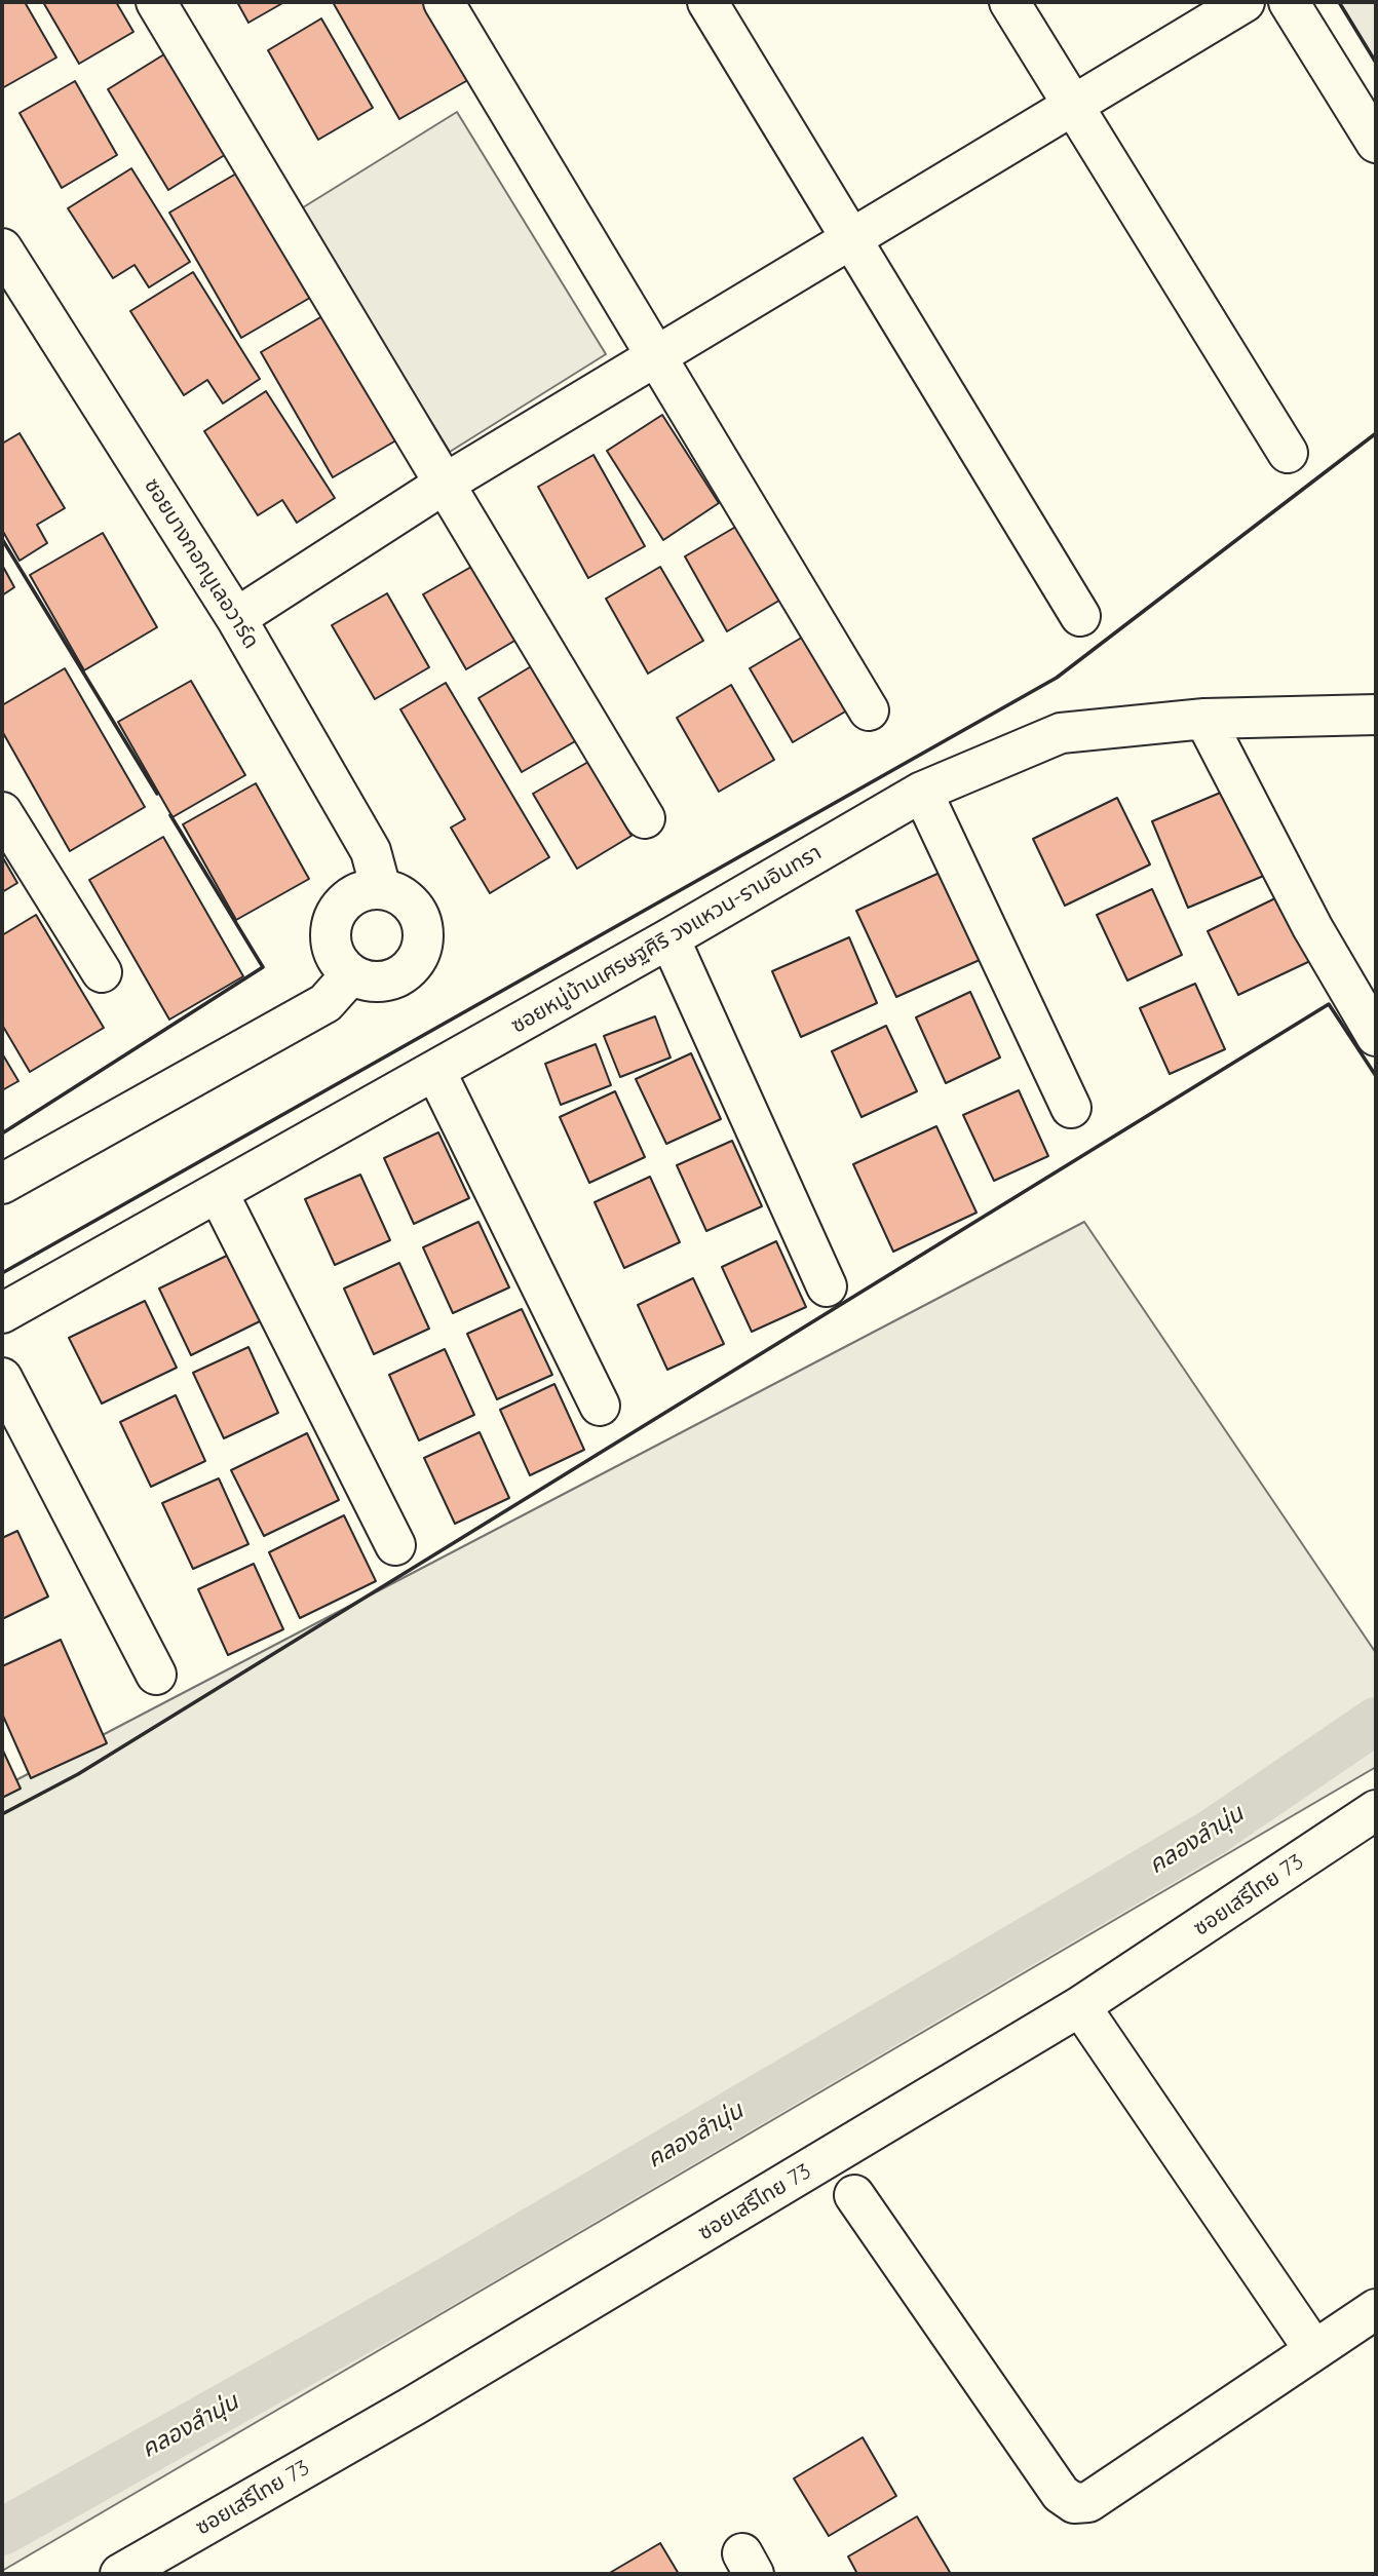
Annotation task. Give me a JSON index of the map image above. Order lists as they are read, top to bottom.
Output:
{
  "streets": {
    "street": ["ซอยบางกอกบูเลอวาร์ด", "ซอยหมู่บ้านเศรษฐศิริ วงแหวน-รามอินทรา", "ซอยเสรีไทย 73"]
  },
  "water": ["คลองลำนุ่น"]
}
